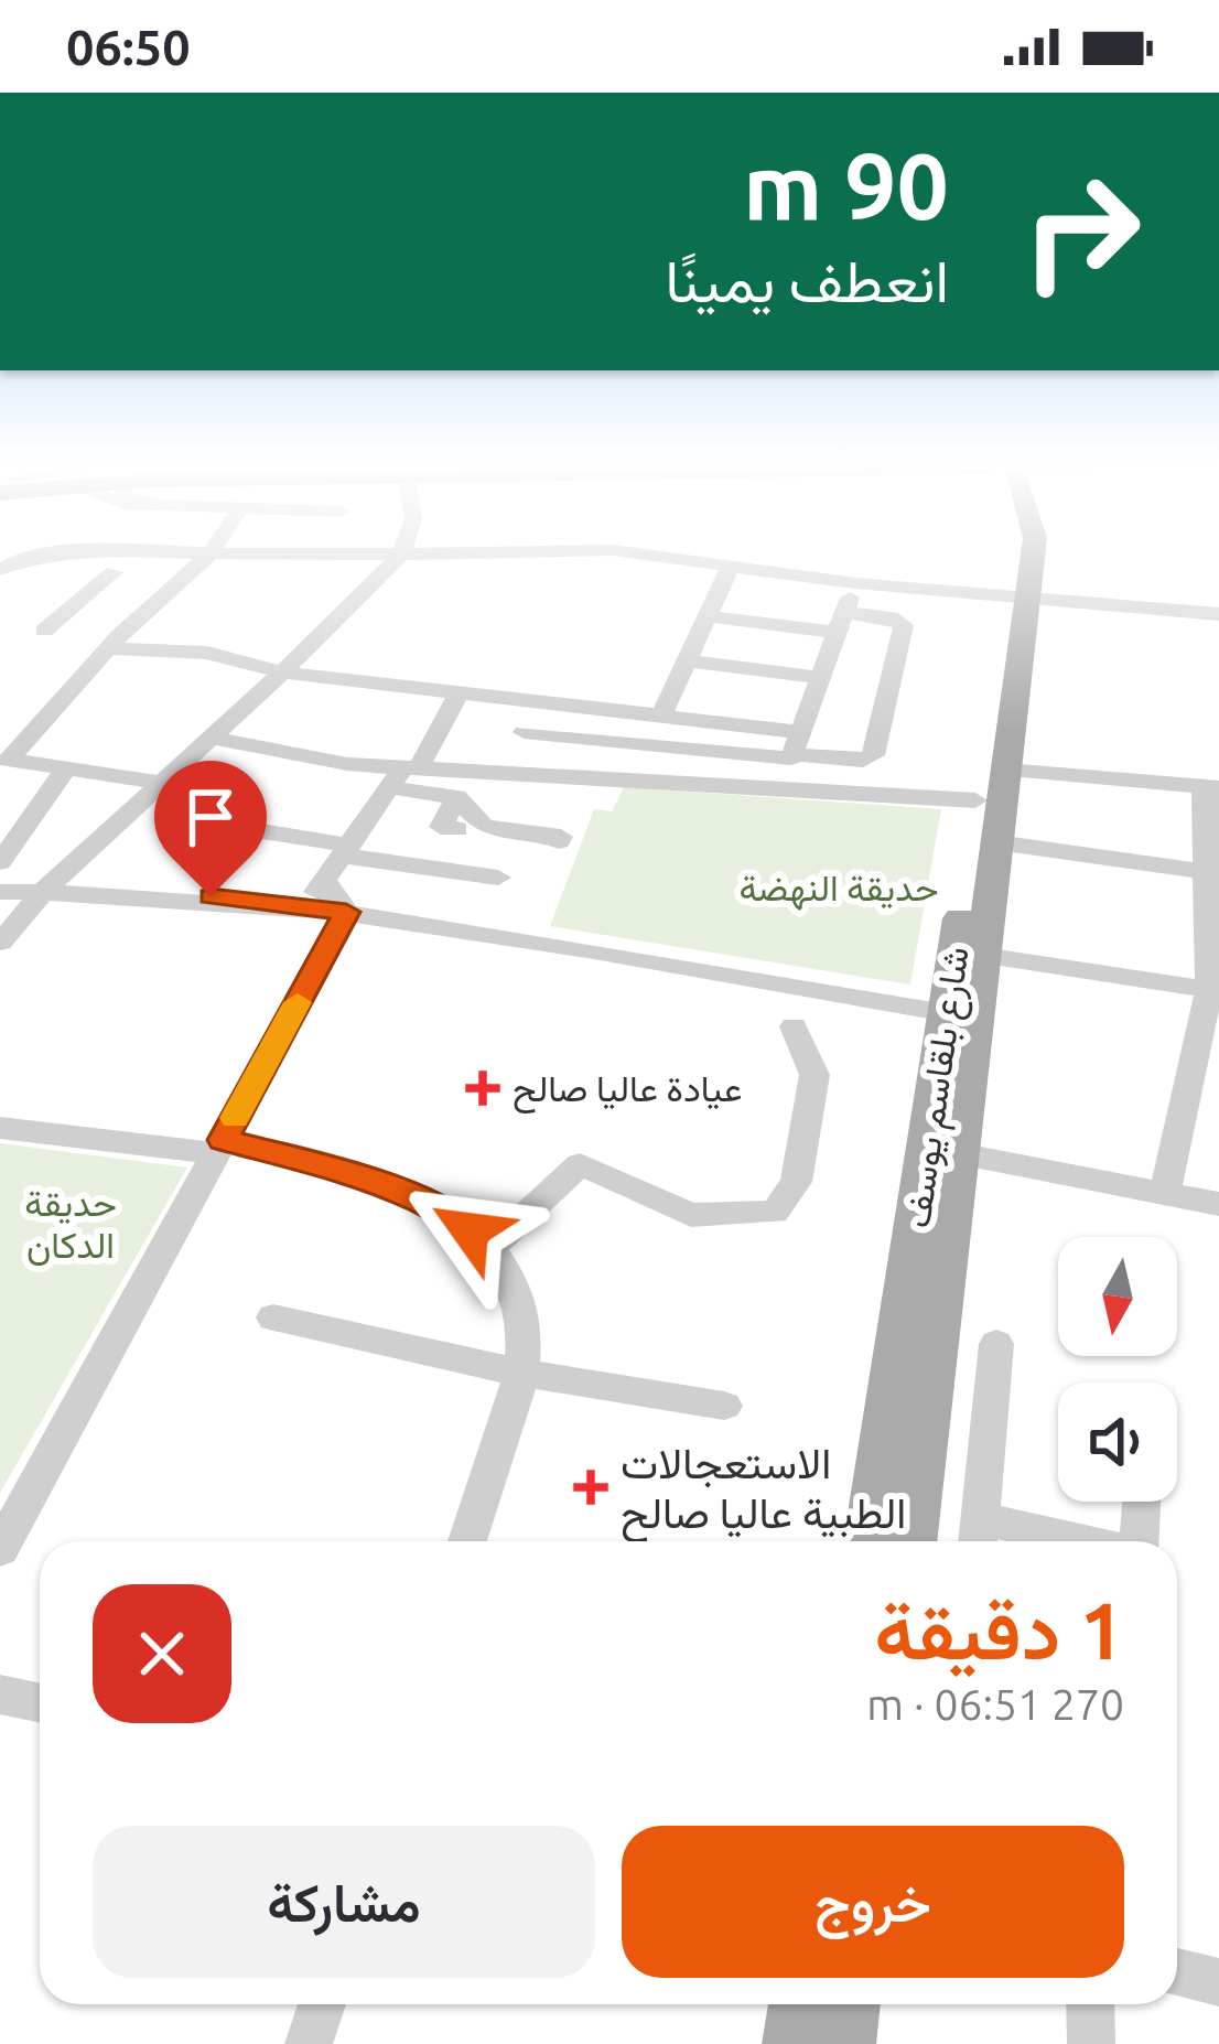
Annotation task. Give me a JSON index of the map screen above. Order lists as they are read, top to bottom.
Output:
{
  "streets": {
    "main road": ["شارع بلقاسم يوسف"]
  },
  "parks": ["حديقة النهضة", "حديقة الدكان"],
  "places": {
    "health": ["عيادة عاليا صالح", "الاستعجالات الطبية عاليا صالح"]
  },
  "north": "bottom",
  "page": {
    "status": "06:50",
    "turn": ["90 m", "انعطف يمينًا"],
    "heading": ["1 دقيقة", "270 m · 06:51"],
    "buttons": ["خروج", "مشاركة"]
  }
}
